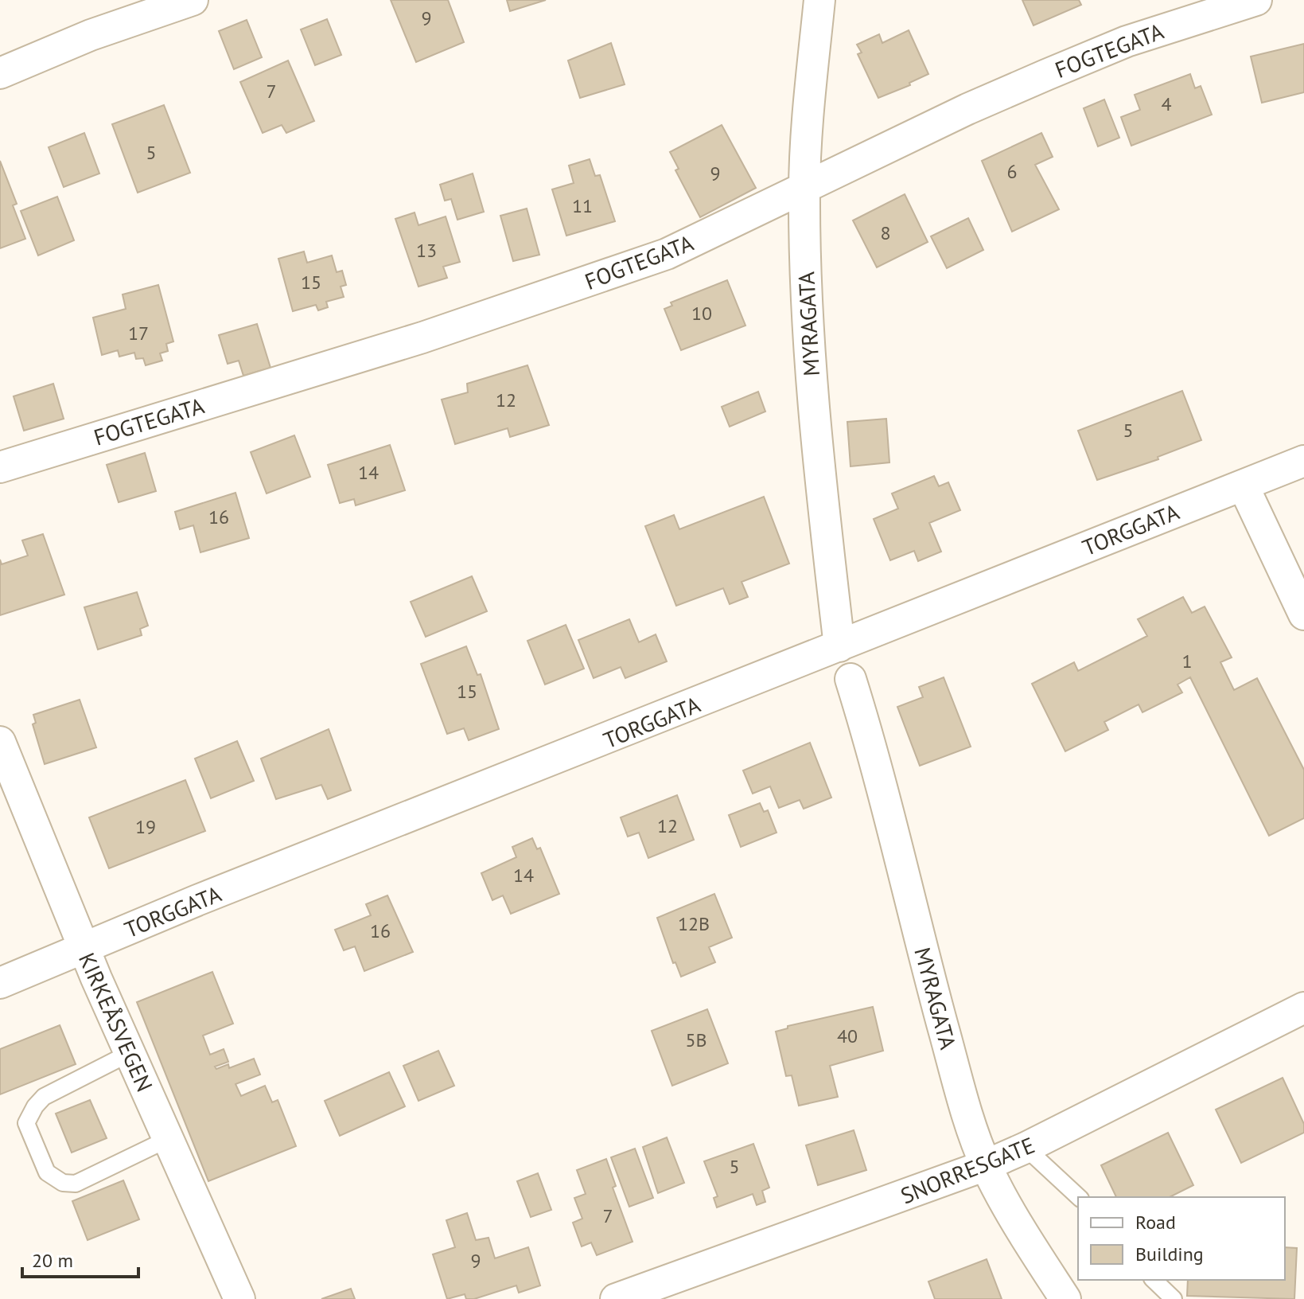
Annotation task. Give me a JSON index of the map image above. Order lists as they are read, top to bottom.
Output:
{
  "streets": {
    "street": [
      "FOGTEGATA",
      "MYRAGATA",
      "TORGGATA",
      "KIRKEÅSVEGEN",
      "SNORRESGATE"
    ]
  },
  "crossings": [
    ["FOGTEGATA", "MYRAGATA"],
    ["MYRAGATA", "TORGGATA"],
    ["MYRAGATA", "SNORRESGATE"],
    ["TORGGATA", "KIRKEÅSVEGEN"]
  ],
  "house_numbers": [
    "9",
    "7",
    "4",
    "5",
    "6",
    "9",
    "11",
    "8",
    "13",
    "15",
    "10",
    "17",
    "12",
    "5",
    "14",
    "16",
    "1",
    "15",
    "12",
    "19",
    "14",
    "12B",
    "16",
    "40",
    "5B",
    "5",
    "7",
    "9"
  ],
  "legend": ["Road", "Building"],
  "scale_bar": "20 m"
}
